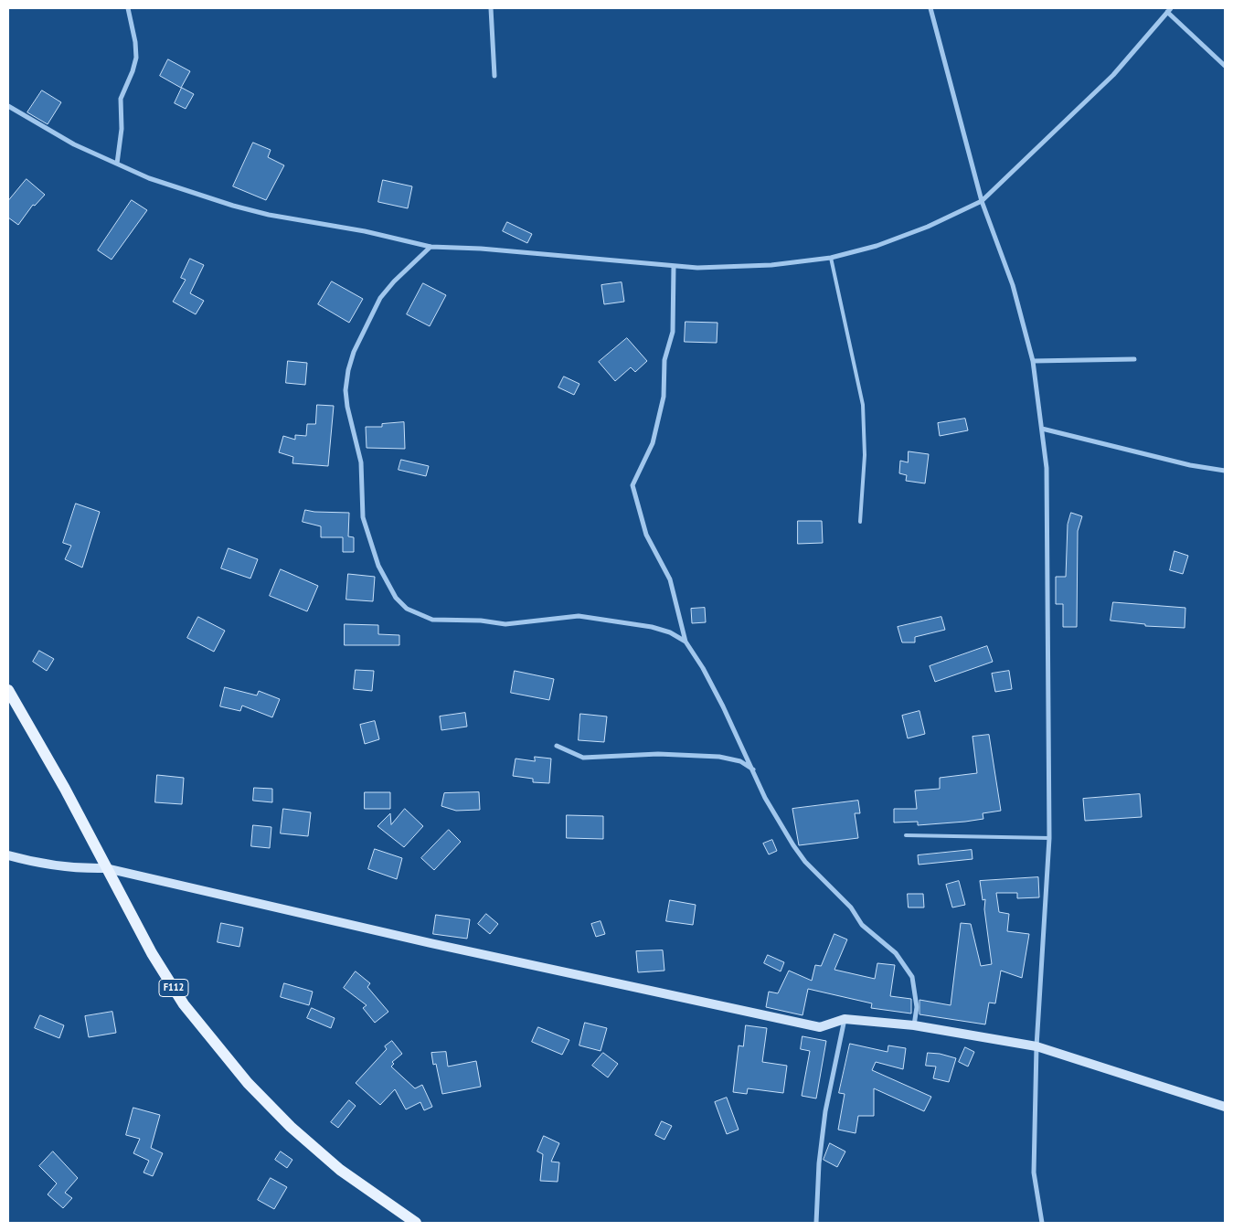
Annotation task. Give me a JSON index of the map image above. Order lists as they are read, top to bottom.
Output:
{
  "streets": {
    "main road": ["F112"]
  }
}
